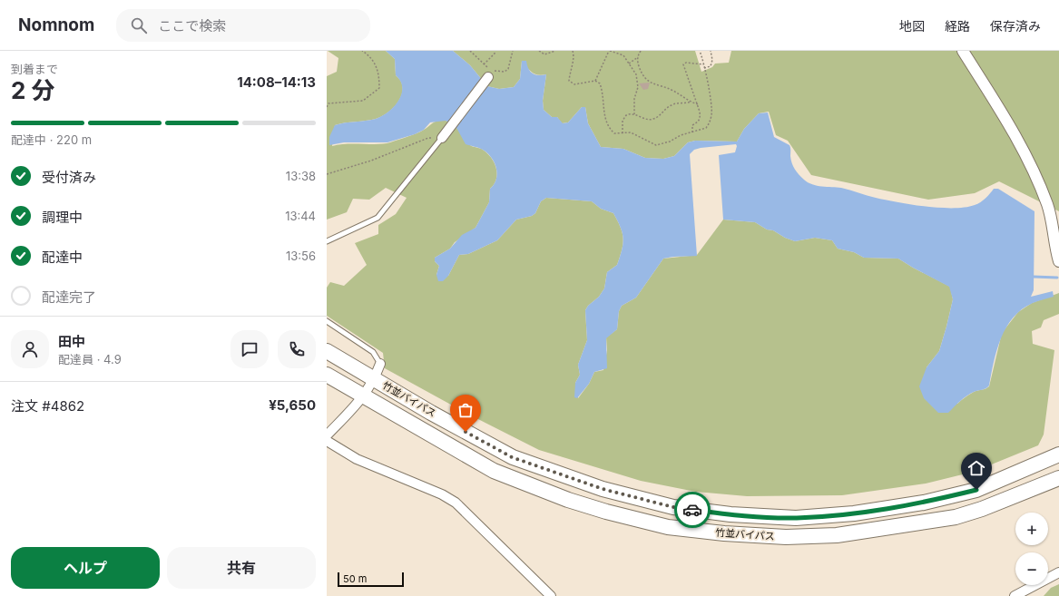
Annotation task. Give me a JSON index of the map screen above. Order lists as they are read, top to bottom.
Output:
{
  "streets": {
    "highway": ["竹並バイパス"]
  },
  "scale_bar": "50 m",
  "page": {
    "header": "Nomnom",
    "search": "ここで検索",
    "nav": ["地図", "経路", "保存済み"],
    "heading": ["2 分", "到着まで", "14:08–14:13"],
    "panel": [
      "田中",
      "配達員 · 4.9",
      "注文 #4862",
      "¥5,650"
    ],
    "bar": "配達中 · 220 m",
    "list": [
      ["受付済み", "13:38"],
      ["調理中", "13:44"],
      ["配達中", "13:56"],
      "配達完了"
    ],
    "map_buttons": ["+", "−"],
    "buttons": ["ヘルプ", "共有"],
    "scale": "50 m"
  }
}
